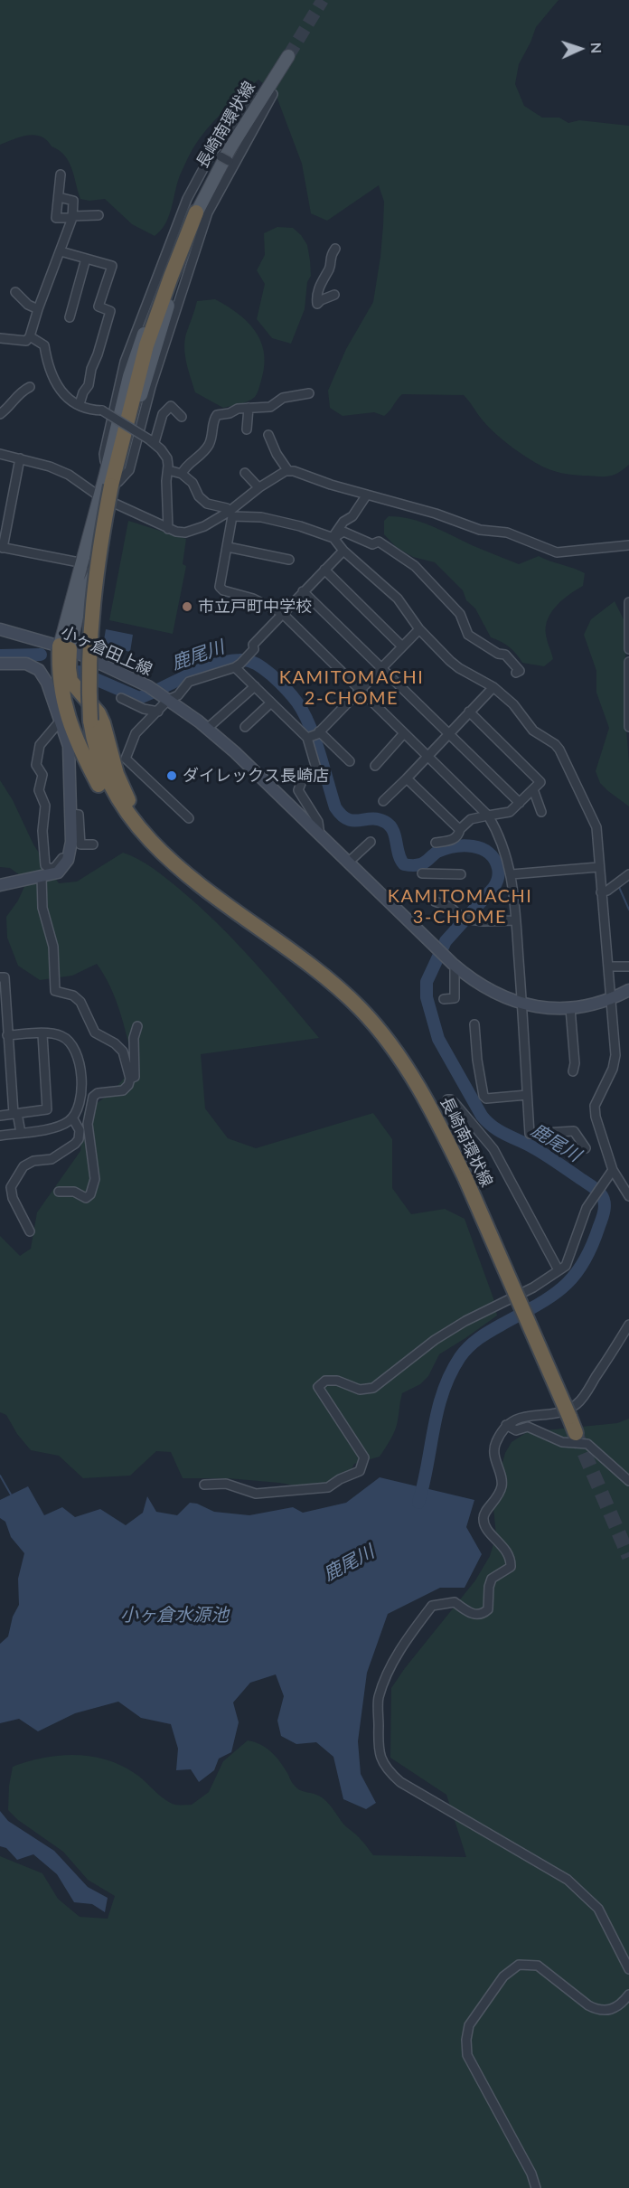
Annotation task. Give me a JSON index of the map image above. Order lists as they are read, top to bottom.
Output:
{
  "streets": {
    "highway": ["長崎南環状線"],
    "main road": ["小ヶ倉田上線"]
  },
  "districts": ["KAMITOMACHI 2-CHOME", "KAMITOMACHI 3-CHOME"],
  "water": ["鹿尾川", "小ヶ倉水源池"],
  "places": ["市立戸町中学校", "ダイレックス長崎店"],
  "north": "right"
}
